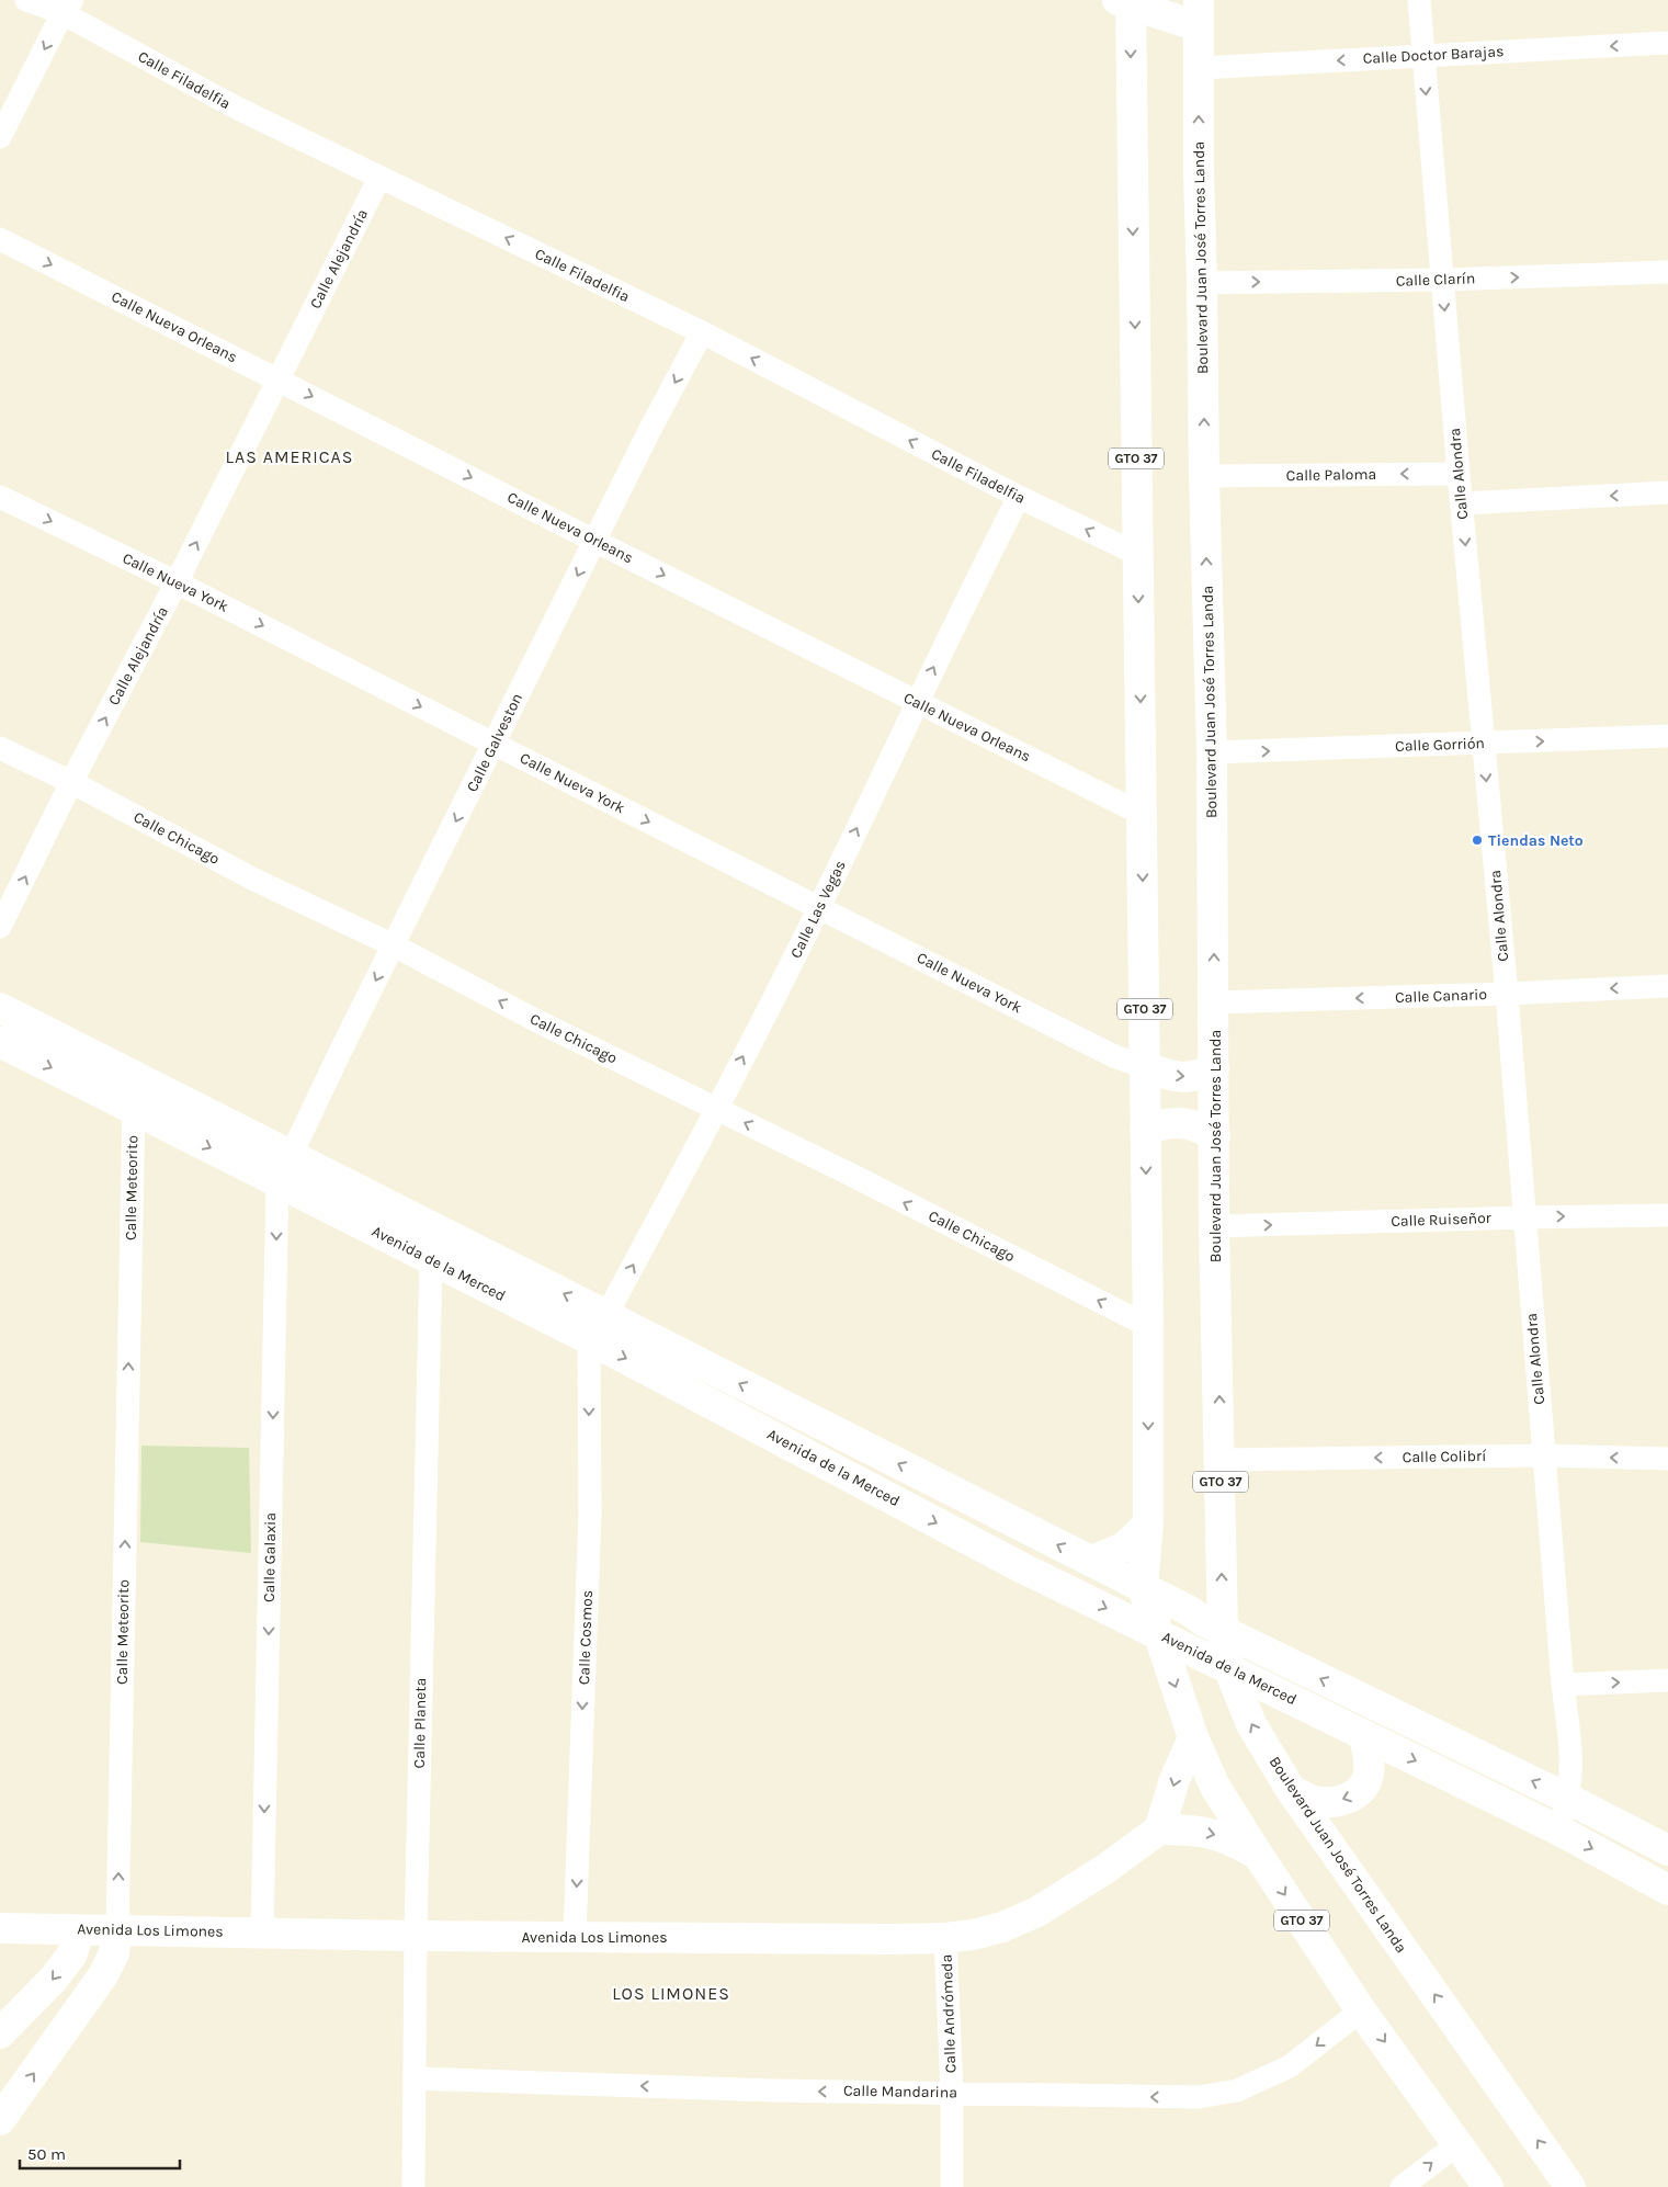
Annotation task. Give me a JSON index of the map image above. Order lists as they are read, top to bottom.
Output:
{
  "streets": {
    "street": [
      "Calle Doctor Barajas",
      "Calle Filadelfia",
      "Boulevard Juan José Torres Landa",
      "Calle Alejandría",
      "Calle Clarín",
      "Calle Nueva Orleans",
      "GTO 37",
      "Calle Alondra",
      "Calle Paloma",
      "Calle Nueva York",
      "Calle Galveston",
      "Calle Gorrión",
      "Calle Chicago",
      "Calle Las Vegas",
      "Calle Canario",
      "Calle Meteorito",
      "Calle Ruiseñor",
      "Avenida de la Merced",
      "Calle Colibrí",
      "Calle Galaxia",
      "Calle Cosmos",
      "Calle Planeta",
      "Avenida Los Limones",
      "Calle Andrómeda",
      "Calle Mandarina"
    ]
  },
  "crossings": [
    ["Calle Doctor Barajas", "Boulevard Juan José Torres Landa"],
    ["Calle Doctor Barajas", "Calle Alondra"],
    ["Calle Filadelfia", "Calle Alejandría"],
    ["Calle Filadelfia", "GTO 37"],
    ["Calle Filadelfia", "Calle Galveston"],
    ["Calle Filadelfia", "Calle Las Vegas"],
    ["Boulevard Juan José Torres Landa", "Calle Clarín"],
    ["Boulevard Juan José Torres Landa", "Calle Paloma"],
    ["Boulevard Juan José Torres Landa", "Calle Gorrión"],
    ["Boulevard Juan José Torres Landa", "Calle Canario"],
    ["Boulevard Juan José Torres Landa", "Calle Ruiseñor"],
    ["Boulevard Juan José Torres Landa", "Avenida de la Merced"],
    ["Boulevard Juan José Torres Landa", "Calle Colibrí"],
    ["Calle Alejandría", "Calle Nueva Orleans"],
    ["Calle Alejandría", "Calle Nueva York"],
    ["Calle Alejandría", "Calle Chicago"],
    ["Calle Clarín", "Calle Alondra"],
    ["Calle Nueva Orleans", "GTO 37"],
    ["Calle Nueva Orleans", "Calle Galveston"],
    ["Calle Nueva Orleans", "Calle Las Vegas"],
    ["GTO 37", "Calle Nueva York"],
    ["GTO 37", "Calle Chicago"],
    ["GTO 37", "Avenida de la Merced"],
    ["GTO 37", "Calle Mandarina"],
    ["Calle Alondra", "Calle Paloma"],
    ["Calle Alondra", "Calle Gorrión"],
    ["Calle Alondra", "Calle Canario"],
    ["Calle Alondra", "Calle Ruiseñor"],
    ["Calle Alondra", "Avenida de la Merced"],
    ["Calle Alondra", "Calle Colibrí"],
    ["Calle Nueva York", "Calle Galveston"],
    ["Calle Nueva York", "Calle Las Vegas"],
    ["Calle Galveston", "Calle Chicago"],
    ["Calle Galveston", "Avenida de la Merced"],
    ["Calle Chicago", "Calle Las Vegas"],
    ["Calle Las Vegas", "Avenida de la Merced"],
    ["Calle Meteorito", "Avenida de la Merced"],
    ["Calle Meteorito", "Avenida Los Limones"],
    ["Avenida de la Merced", "Calle Galaxia"],
    ["Avenida de la Merced", "Calle Cosmos"],
    ["Avenida de la Merced", "Calle Planeta"],
    ["Calle Galaxia", "Avenida Los Limones"],
    ["Calle Cosmos", "Avenida Los Limones"],
    ["Calle Planeta", "Avenida Los Limones"],
    ["Calle Planeta", "Calle Mandarina"],
    ["Avenida Los Limones", "Calle Andrómeda"],
    ["Calle Andrómeda", "Calle Mandarina"]
  ],
  "one_way": [
    "Calle Doctor Barajas",
    "Calle Filadelfia",
    "Calle Alejandría",
    "Calle Clarín",
    "Calle Nueva Orleans",
    "Calle Alondra",
    "Calle Paloma",
    "Calle Nueva York",
    "Calle Galveston",
    "Calle Gorrión",
    "Calle Chicago",
    "Calle Las Vegas",
    "Calle Canario",
    "Calle Meteorito",
    "Calle Ruiseñor",
    "Calle Colibrí",
    "Calle Galaxia",
    "Calle Cosmos",
    "Calle Mandarina"
  ],
  "districts": ["LAS AMERICAS", "LOS LIMONES"],
  "places": ["Tiendas Neto"],
  "scale_bar": "50 m"
}
